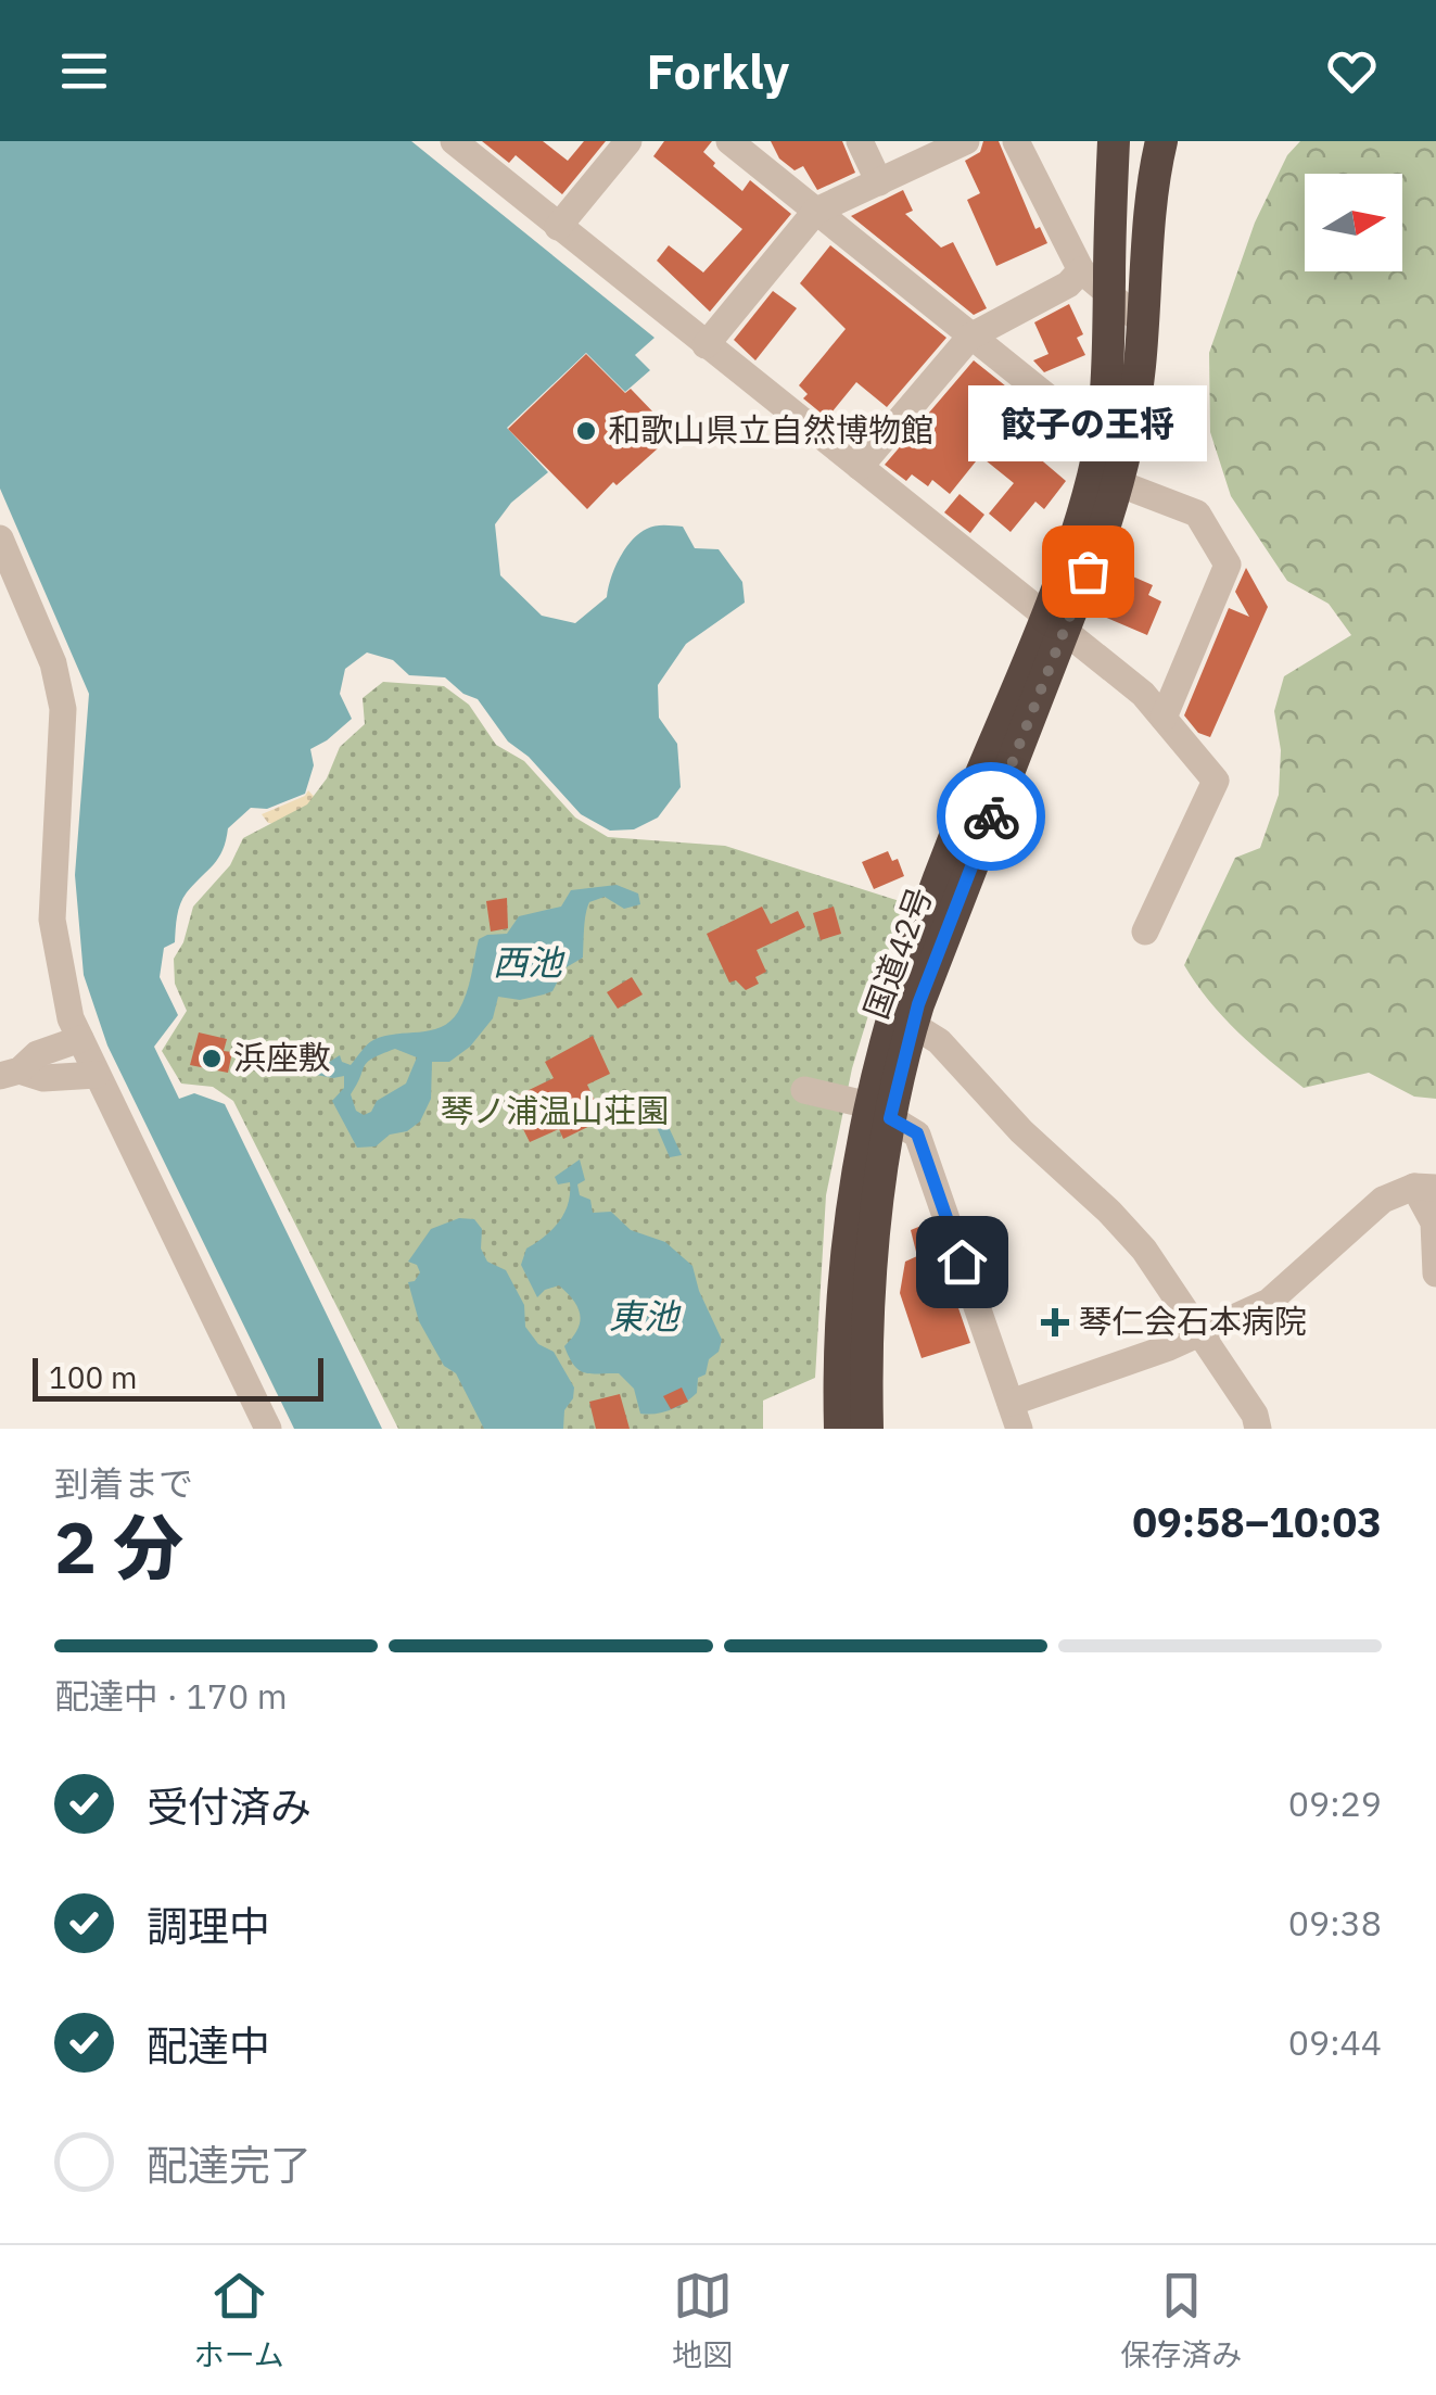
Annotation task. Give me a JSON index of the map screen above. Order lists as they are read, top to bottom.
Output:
{
  "streets": {
    "highway": ["国道42号"]
  },
  "water": ["西池", "東池"],
  "parks": ["琴ノ浦温山荘園"],
  "places": {
    "other": ["和歌山県立自然博物館", "餃子の王将", "浜座敷"],
    "health": ["琴仁会石本病院"]
  },
  "scale_bar": "100 m",
  "north": "right",
  "page": {
    "header": "Forkly",
    "bubble": "餃子の王将",
    "scale": "100 m",
    "heading": ["2 分", "到着まで", "09:58–10:03"],
    "bar": "配達中 · 170 m",
    "list": [
      ["受付済み", "09:29"],
      ["調理中", "09:38"],
      ["配達中", "09:44"],
      "配達完了"
    ],
    "tabs": ["ホーム", "地図", "保存済み"]
  }
}
